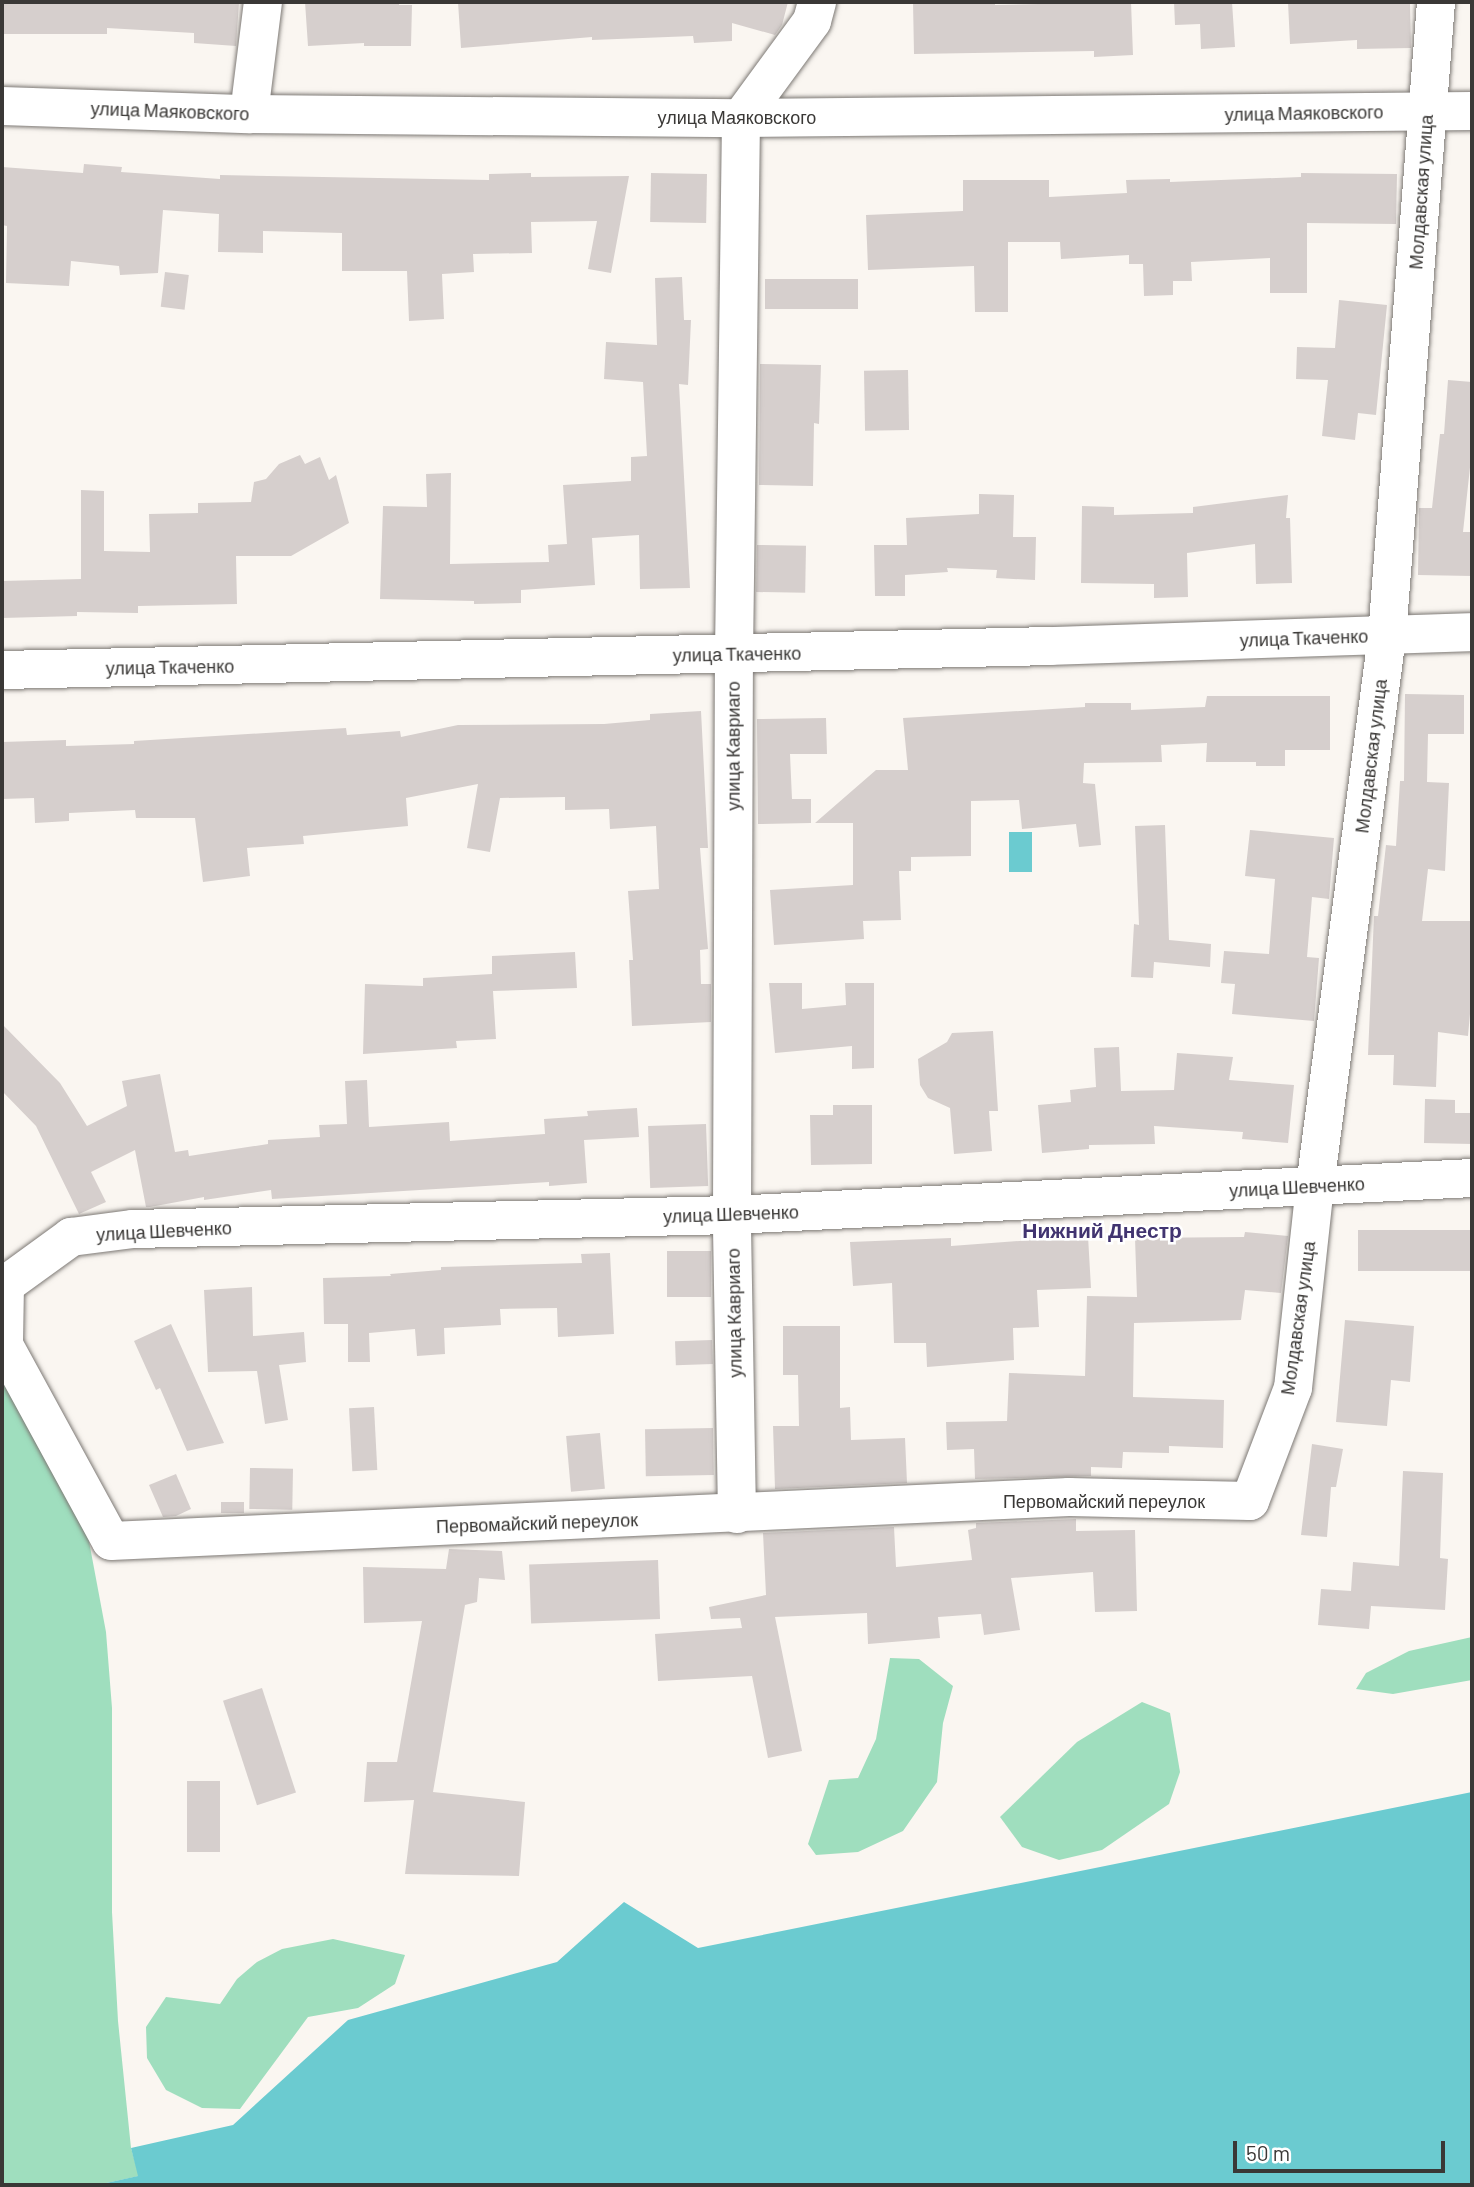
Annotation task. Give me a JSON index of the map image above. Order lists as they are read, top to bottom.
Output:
{
  "streets": {
    "street": [
      "улица Маяковского",
      "Молдавская улица",
      "улица Ткаченко",
      "улица Кавриаго",
      "улица Шевченко",
      "Первомайский переулок"
    ]
  },
  "crossings": [
    ["улица Маяковского", "Молдавская улица"],
    ["улица Маяковского", "улица Кавриаго"],
    ["Молдавская улица", "улица Ткаченко"],
    ["Молдавская улица", "улица Шевченко"],
    ["Молдавская улица", "Первомайский переулок"],
    ["улица Ткаченко", "улица Кавриаго"],
    ["улица Кавриаго", "улица Шевченко"],
    ["улица Кавриаго", "Первомайский переулок"],
    ["улица Шевченко", "Первомайский переулок"]
  ],
  "districts": ["Нижний Днестр"],
  "scale_bar": "50 m"
}
